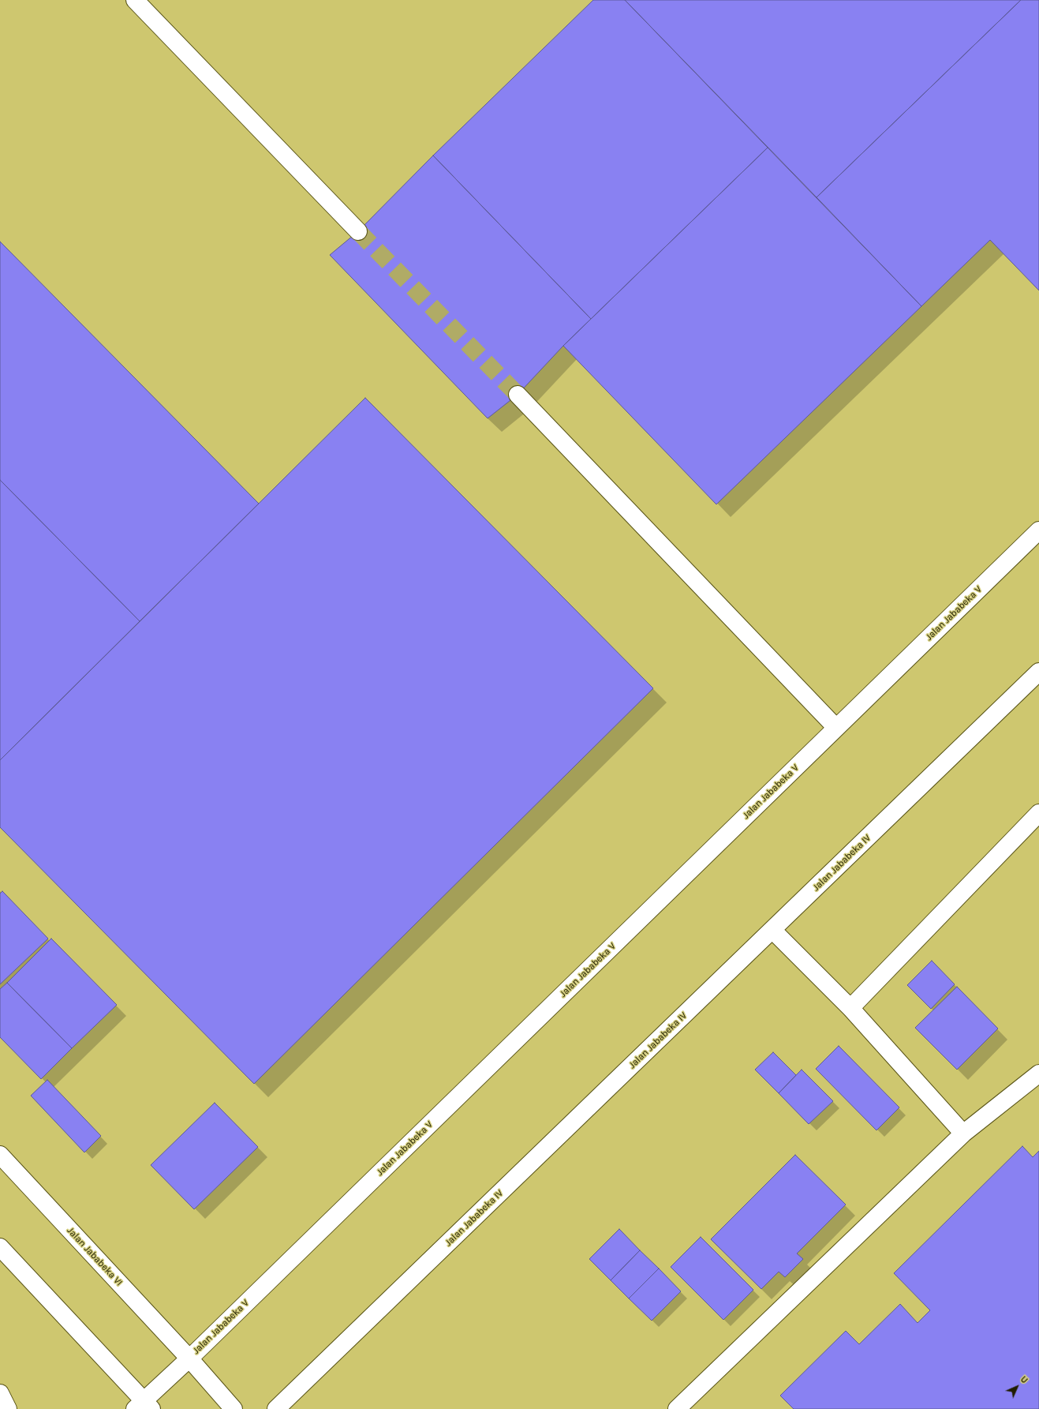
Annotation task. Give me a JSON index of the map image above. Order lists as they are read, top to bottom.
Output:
{
  "streets": {
    "street": ["Jalan Jababeka V", "Jalan Jababeka IV", "Jalan Jababeka VI"]
  },
  "crossings": [
    ["Jalan Jababeka V", "Jalan Jababeka VI"]
  ],
  "north": "top right"
}
